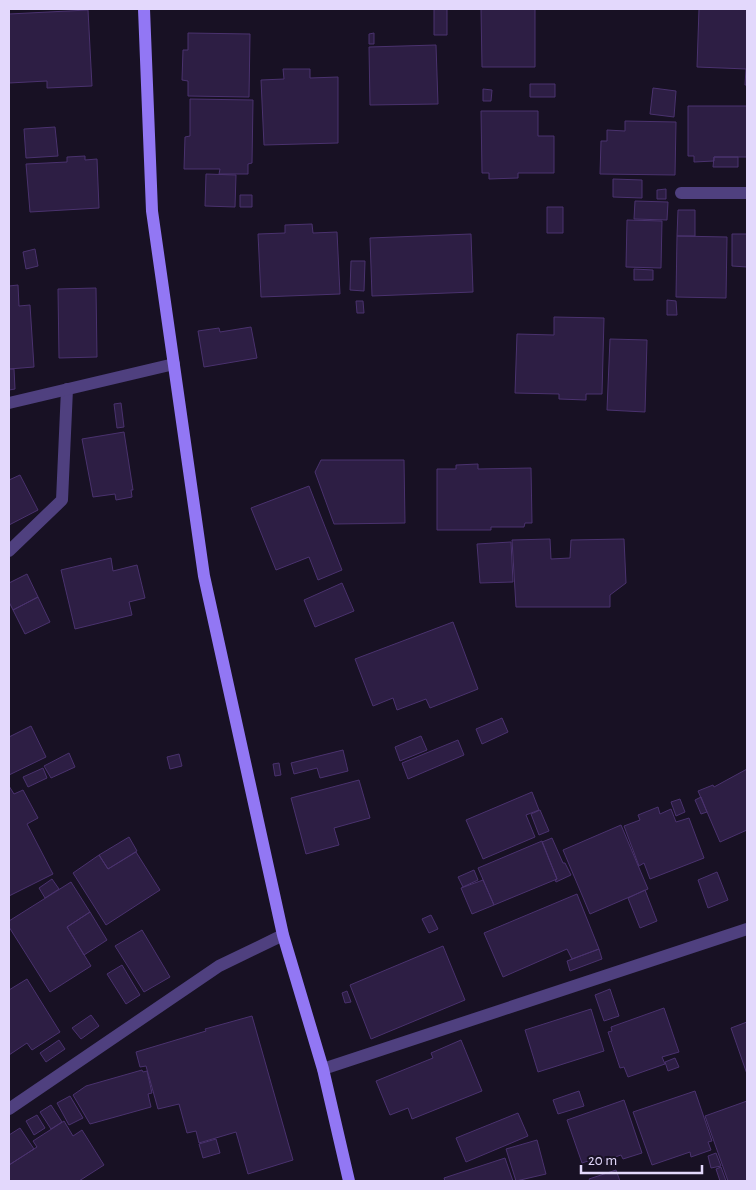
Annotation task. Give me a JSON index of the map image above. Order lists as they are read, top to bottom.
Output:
{
  "scale_bar": "20 m"
}
